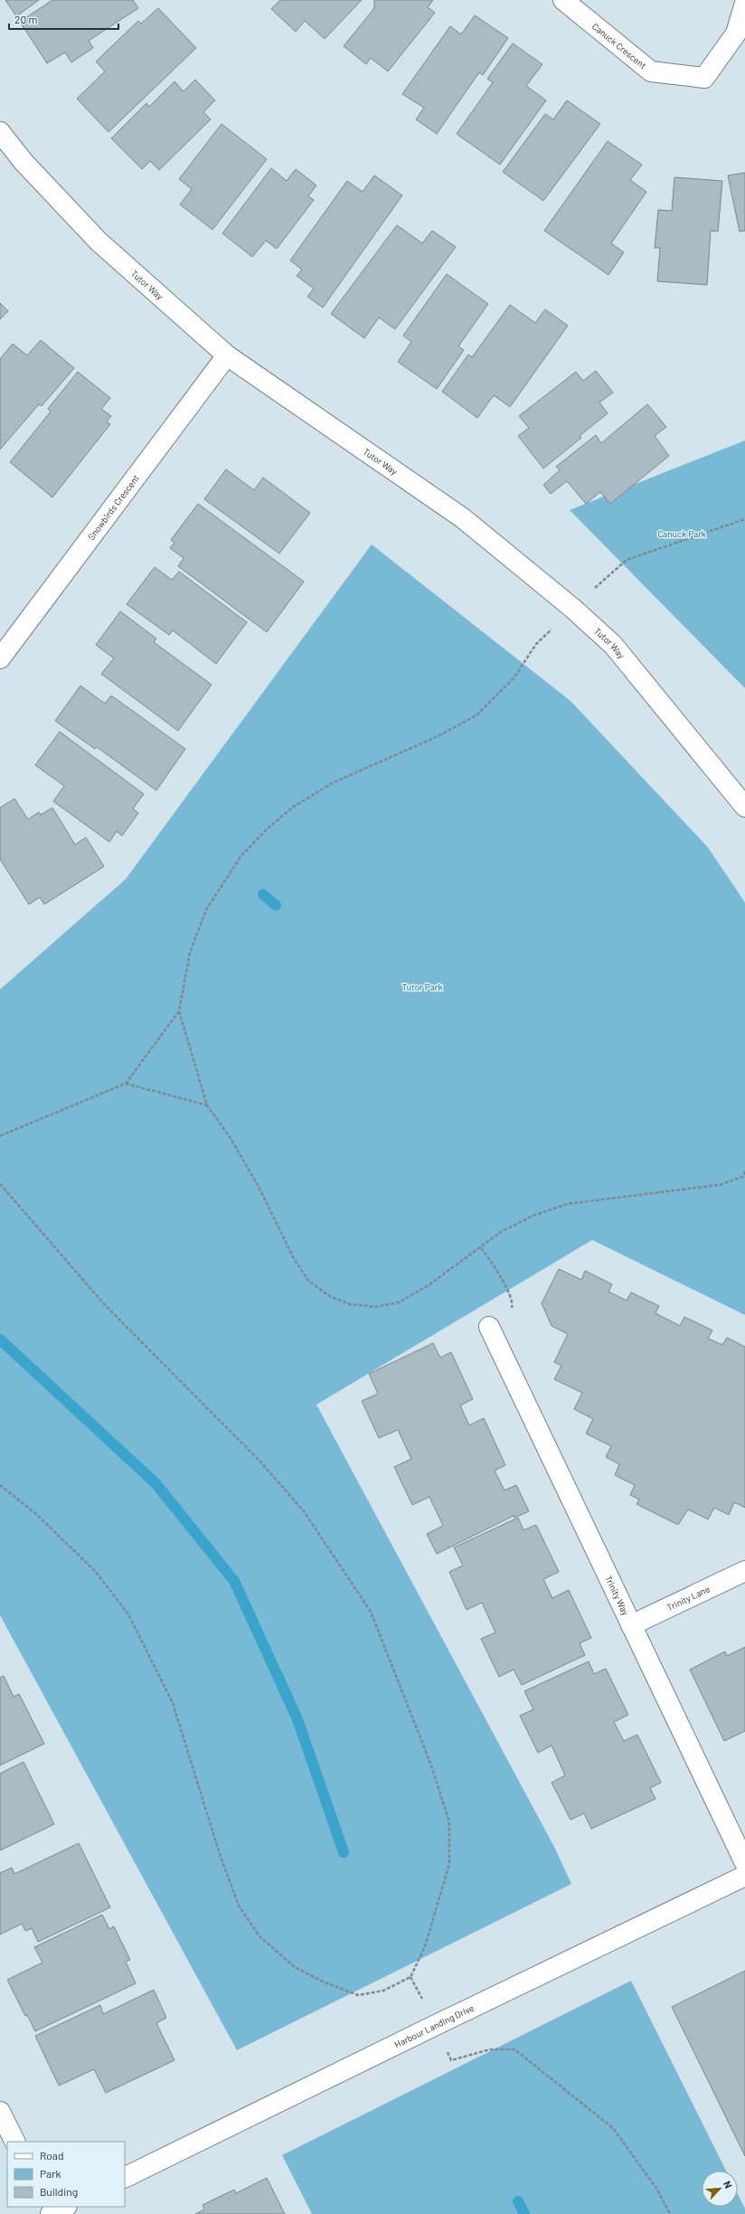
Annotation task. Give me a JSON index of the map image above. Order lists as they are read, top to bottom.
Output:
{
  "streets": {
    "street": [
      "Canuck Crescent",
      "Tutor Way",
      "Snowbirds Crescent",
      "Trinity Way",
      "Trinity Lane",
      "Harbour Landing Drive"
    ]
  },
  "crossings": [
    ["Tutor Way", "Snowbirds Crescent"],
    ["Trinity Way", "Trinity Lane"]
  ],
  "parks": ["Canuck Park", "Tutor Park"],
  "legend": ["Road", "Park", "Building"],
  "scale_bar": "20 m",
  "north": "top right"
}
